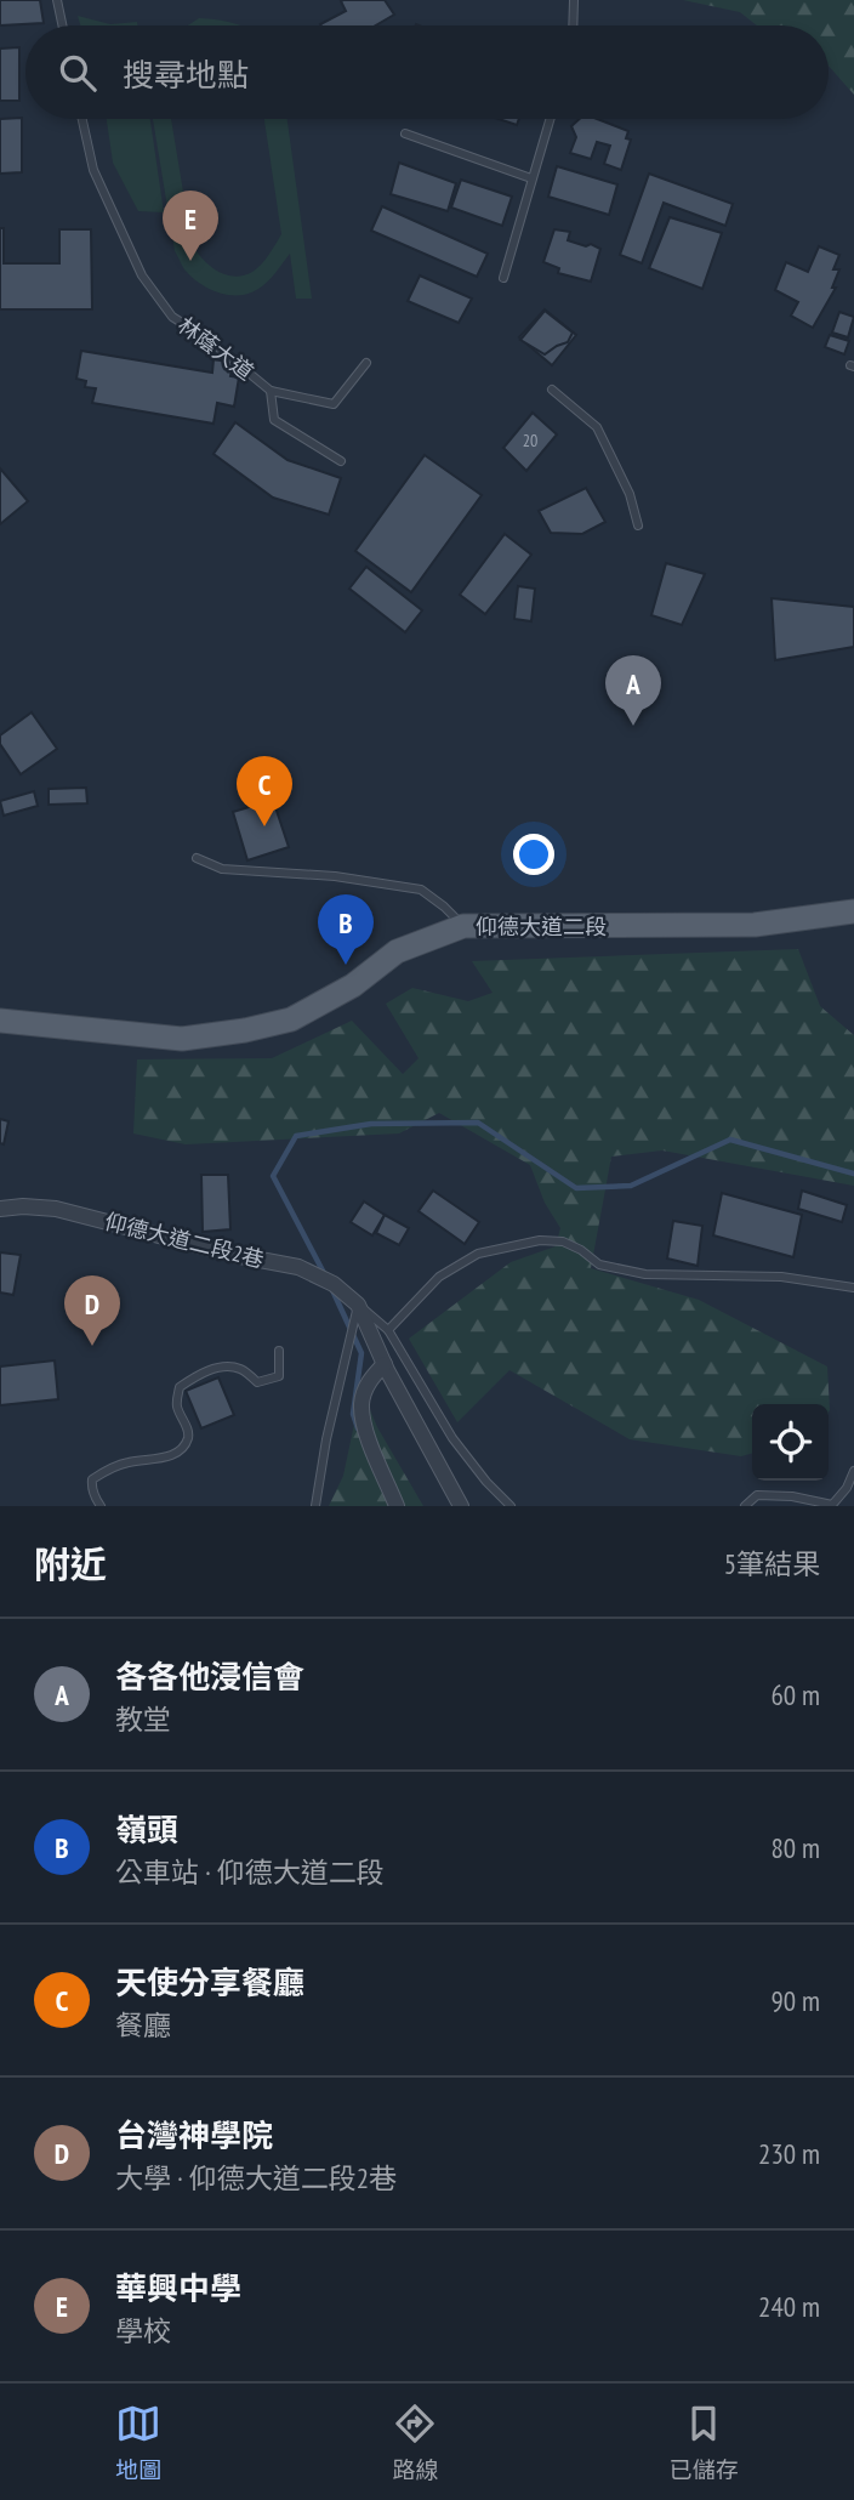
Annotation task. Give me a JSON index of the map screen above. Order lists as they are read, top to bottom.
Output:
{
  "streets": {
    "main road": ["仰德大道二段"],
    "street": ["仰德大道二段2巷"],
    "lane": ["林蔭大道"]
  },
  "house_numbers": ["20"],
  "page": {
    "search": "搜尋地點",
    "pins": [
      "E",
      "A",
      "C",
      "B",
      "D"
    ],
    "heading": ["附近", "5筆結果"],
    "list": [
      {
        "mark": "A",
        "name": "各各他浸信會",
        "note": "教堂",
        "value": "60 m"
      },
      {
        "mark": "B",
        "name": "嶺頭",
        "note": "公車站 · 仰德大道二段",
        "value": "80 m"
      },
      {
        "mark": "C",
        "name": "天使分享餐廳",
        "note": "餐廳",
        "value": "90 m"
      },
      {
        "mark": "D",
        "name": "台灣神學院",
        "note": "大學 · 仰德大道二段2巷",
        "value": "230 m"
      },
      {
        "mark": "E",
        "name": "華興中學",
        "note": "學校",
        "value": "240 m"
      }
    ],
    "nav": ["地圖", "路線", "已儲存"]
  }
}
